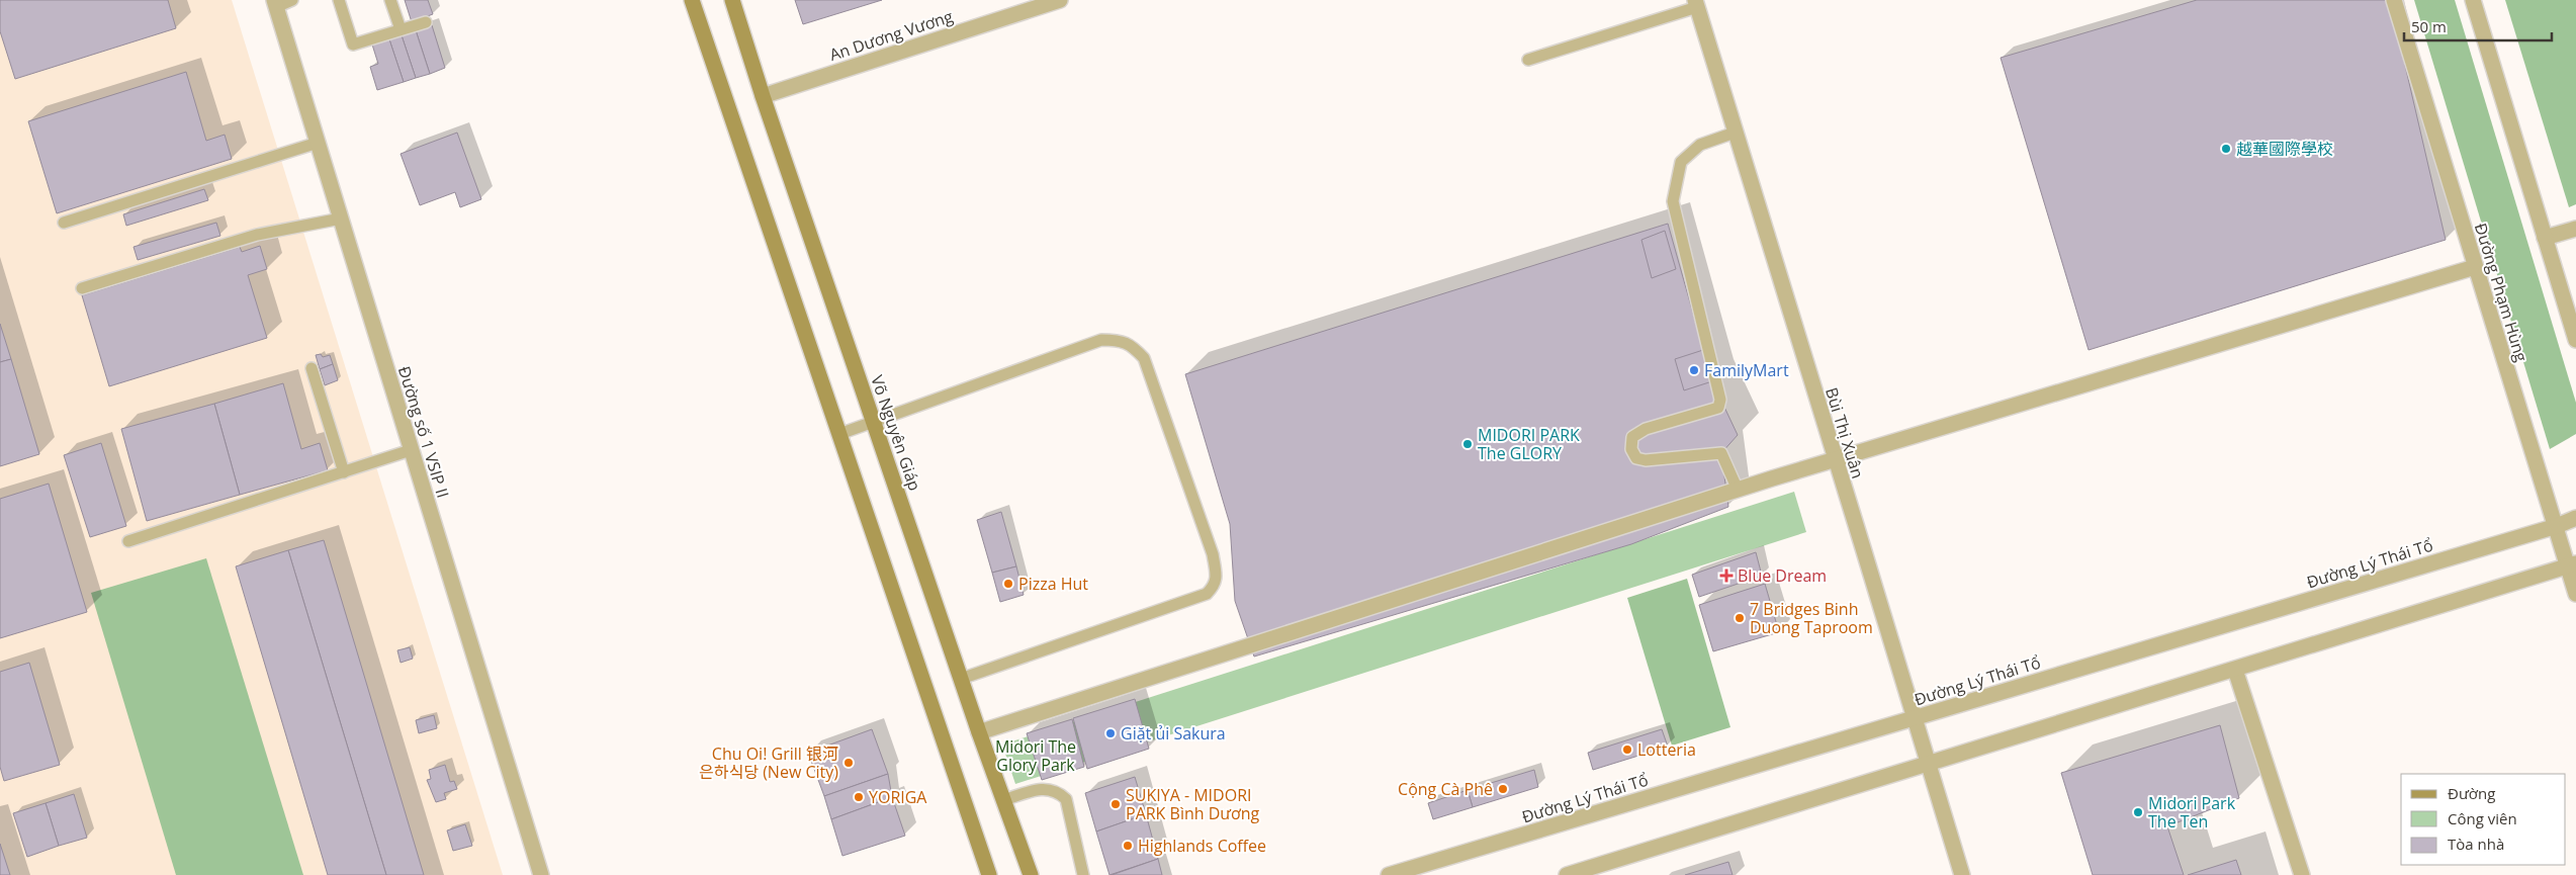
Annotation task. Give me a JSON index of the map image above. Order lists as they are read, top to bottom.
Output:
{
  "streets": {
    "main road": ["Võ Nguyên Giáp"],
    "street": [
      "An Dương Vương",
      "Đường Phạm Hùng",
      "Đường số 1 VSIP II",
      "Bùi Thị Xuân",
      "Đường Lý Thái Tổ"
    ]
  },
  "crossings": [
    ["An Dương Vương", "Võ Nguyên Giáp"],
    ["Đường Phạm Hùng", "Đường Lý Thái Tổ"],
    ["Bùi Thị Xuân", "Đường Lý Thái Tổ"]
  ],
  "parks": ["Midori The Glory Park"],
  "places": {
    "other": [
      "越華國際學校",
      "FamilyMart",
      "MIDORI PARK The GLORY",
      "Pizza Hut",
      "7 Bridges Binh Duong Taproom",
      "Giặt ủi Sakura",
      "Lotteria",
      "Chu Oi! Grill 银河 은하식당 (New City)",
      "Cộng Cà Phê",
      "YORIGA",
      "SUKIYA - MIDORI PARK Bình Dương",
      "Midori Park The Ten",
      "Highlands Coffee"
    ],
    "health": ["Blue Dream"]
  },
  "legend": ["Đường", "Công viên", "Tòa nhà"],
  "scale_bar": "50 m"
}
